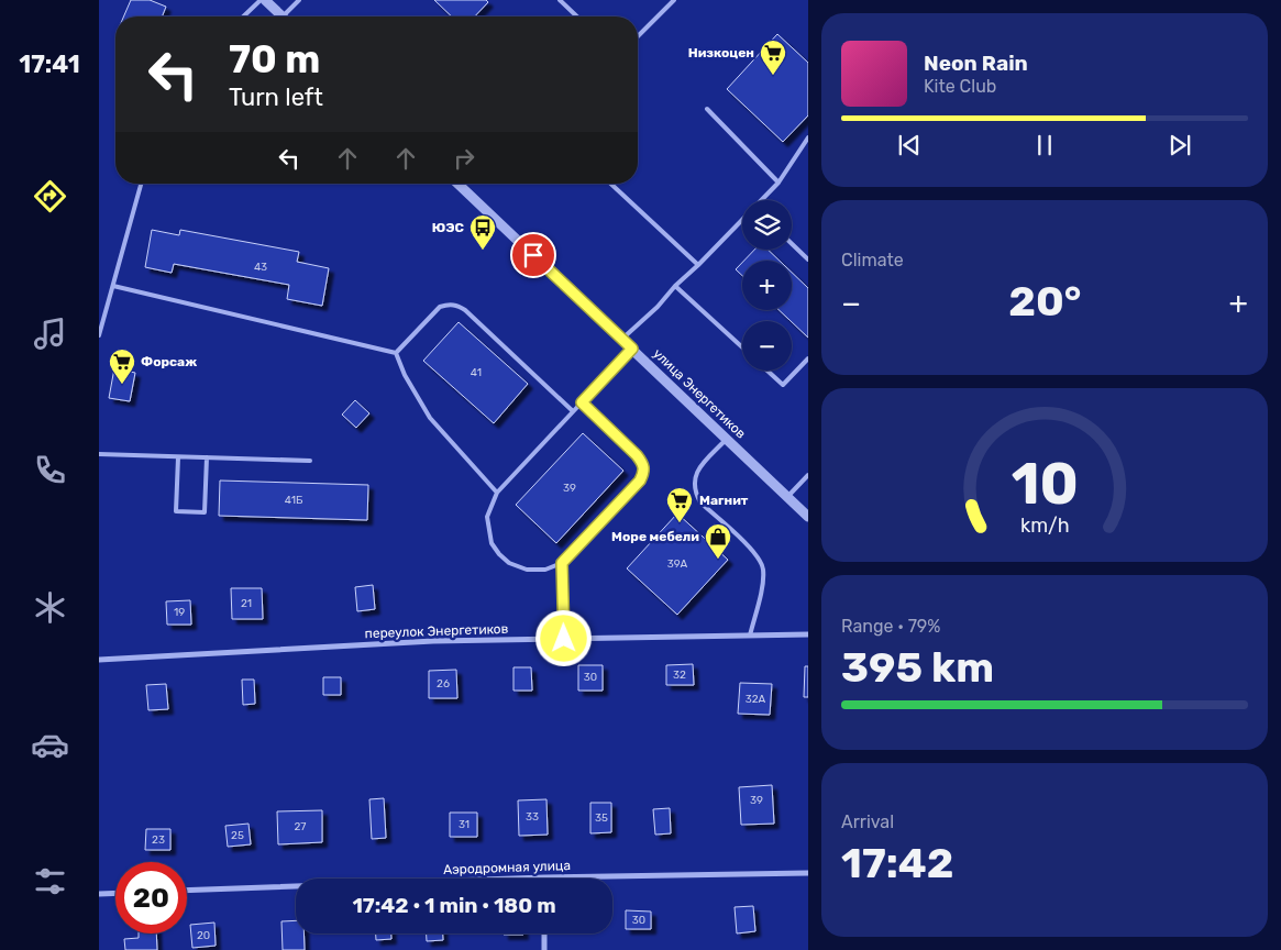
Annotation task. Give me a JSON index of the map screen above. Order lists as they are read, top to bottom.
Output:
{
  "streets": {
    "street": ["улица Энергетиков", "переулок Энергетиков", "Аэродромная улица"]
  },
  "places": {
    "supermarket": ["Низкоцен", "Форсаж", "Магнит"],
    "bus stop": ["ЮЭС"],
    "shop": ["Море мебели"]
  },
  "house_numbers": [
    "43",
    "41",
    "39",
    "41Б",
    "39А",
    "21",
    "19",
    "32",
    "30",
    "26",
    "32А",
    "39",
    "33",
    "35",
    "31",
    "27",
    "25",
    "23",
    "30",
    "20"
  ],
  "page": {
    "tabs": "17:41",
    "turn": ["70 m", "Turn left"],
    "song": ["Neon Rain", "Kite Club"],
    "map_buttons": ["+", "−"],
    "tile": [
      "Climate",
      ["Range · 79%", "395 km"],
      ["Arrival", "17:42"]
    ],
    "heat": ["−", "20°", "+"],
    "limit": "20",
    "trip": "17:42 · 1 min · 180 m",
    "gauge": ["10", "km/h"]
  }
}
